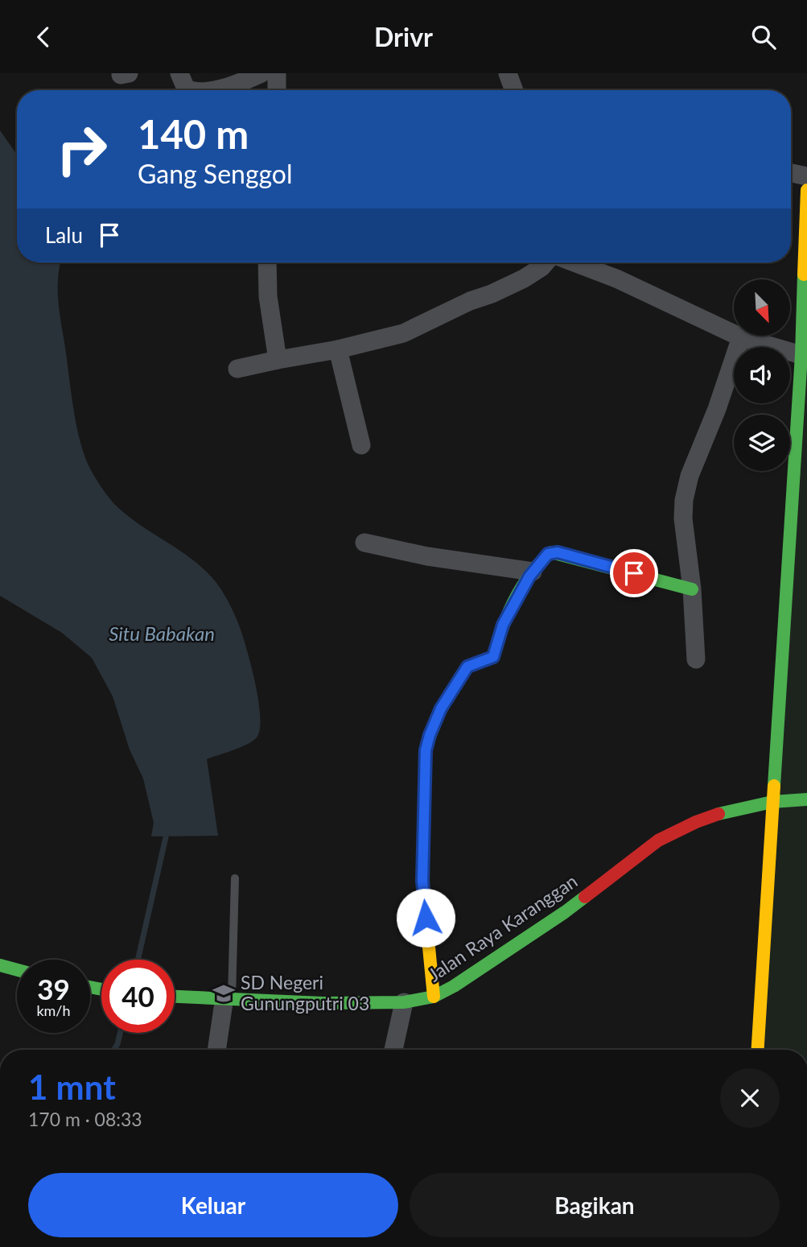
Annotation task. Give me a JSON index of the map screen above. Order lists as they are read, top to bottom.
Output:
{
  "streets": {
    "street": ["Jalan Raya Karanggan"]
  },
  "water": ["Situ Babakan"],
  "places": {
    "school or university": ["SD Negeri Gunungputri 03"]
  },
  "north": "bottom right",
  "page": {
    "header": "Drivr",
    "turn": ["140 m", "Gang Senggol"],
    "then": "Lalu",
    "speed": "39 km/h",
    "limit": "40",
    "heading": ["1 mnt", "170 m · 08:33"],
    "buttons": ["Keluar", "Bagikan"]
  }
}
